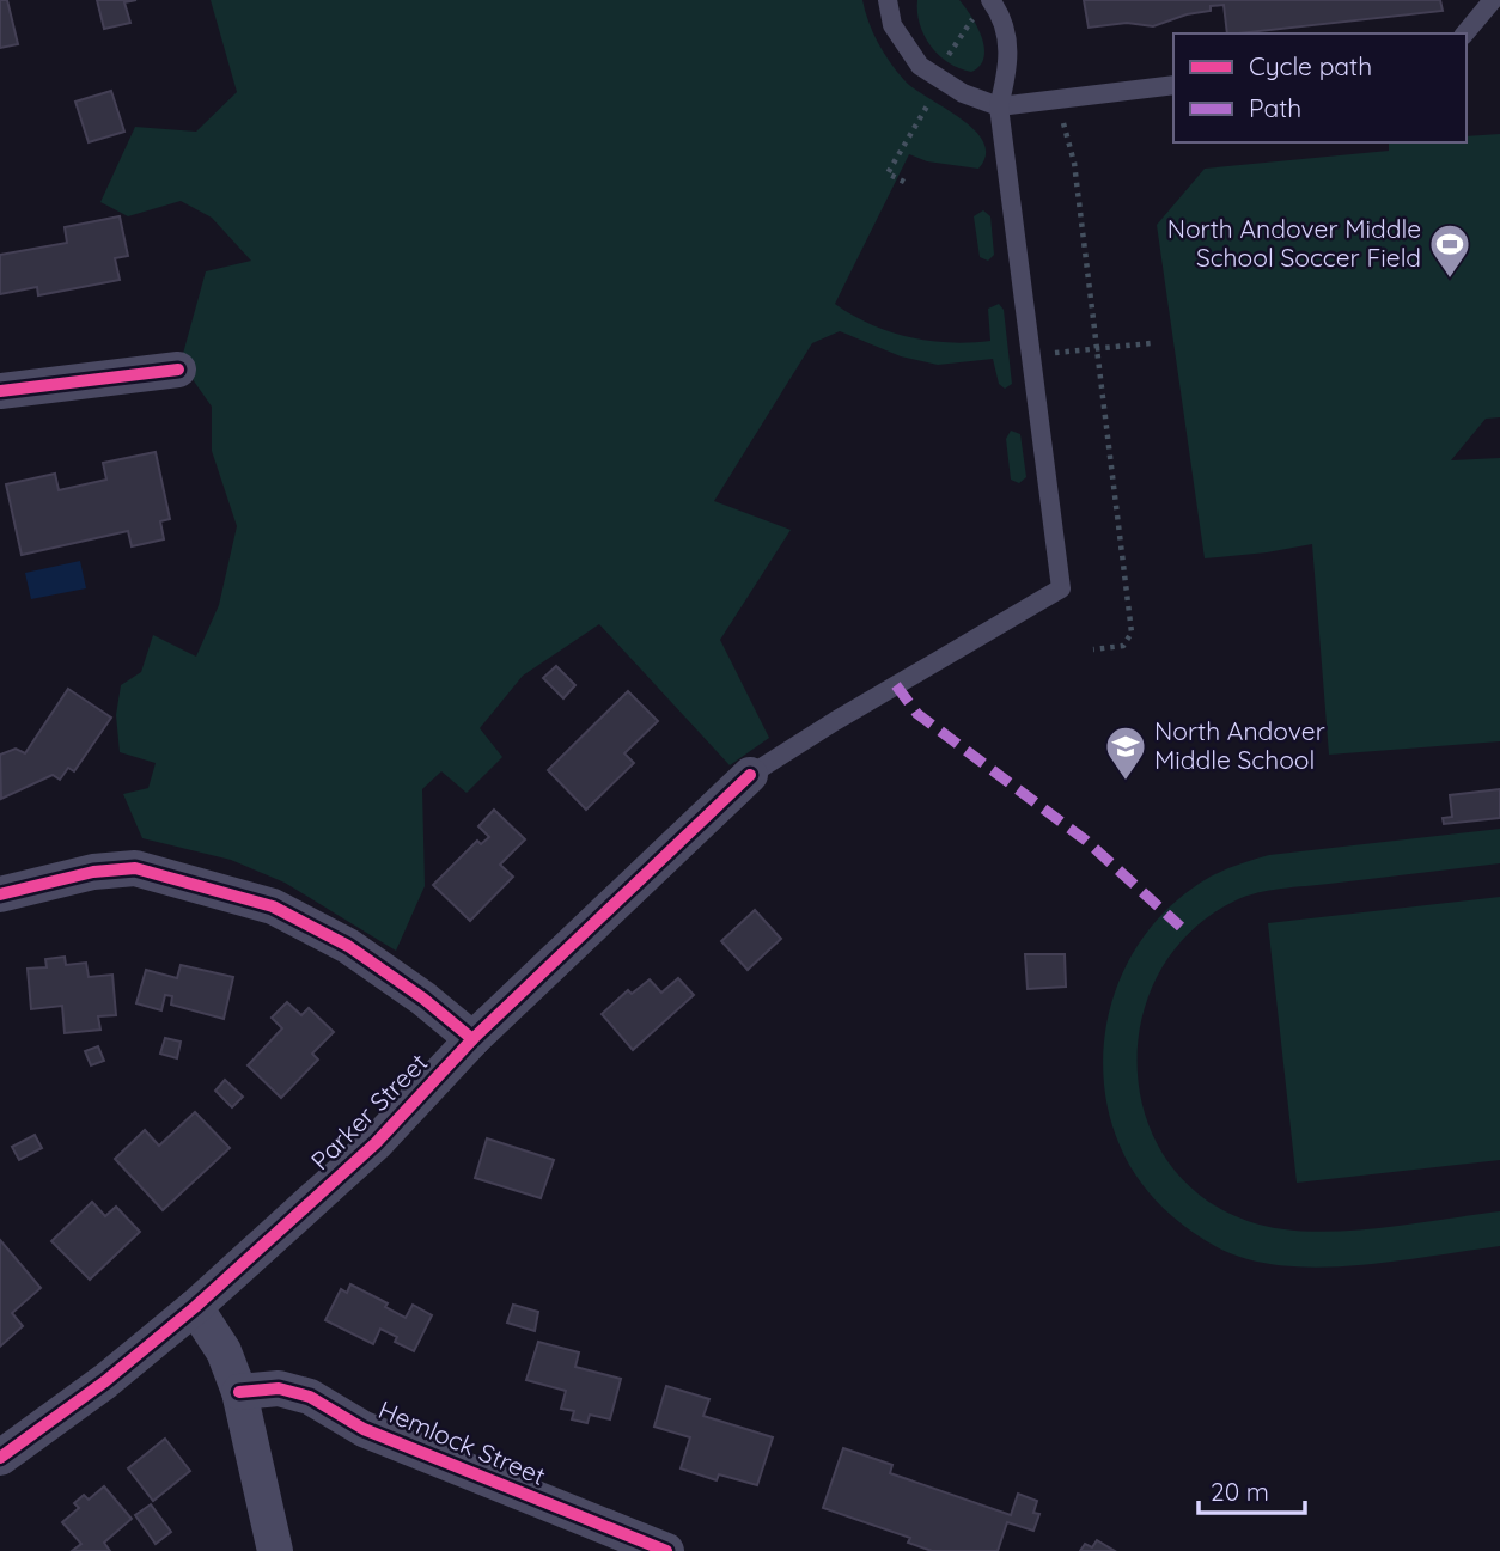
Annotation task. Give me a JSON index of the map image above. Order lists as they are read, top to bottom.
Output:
{
  "streets": {
    "street": ["Parker Street", "Hemlock Street"]
  },
  "places": {
    "sports": ["North Andover Middle School Soccer Field"],
    "school or university": ["North Andover Middle School"]
  },
  "legend": ["Cycle path", "Path"],
  "scale_bar": "20 m"
}
